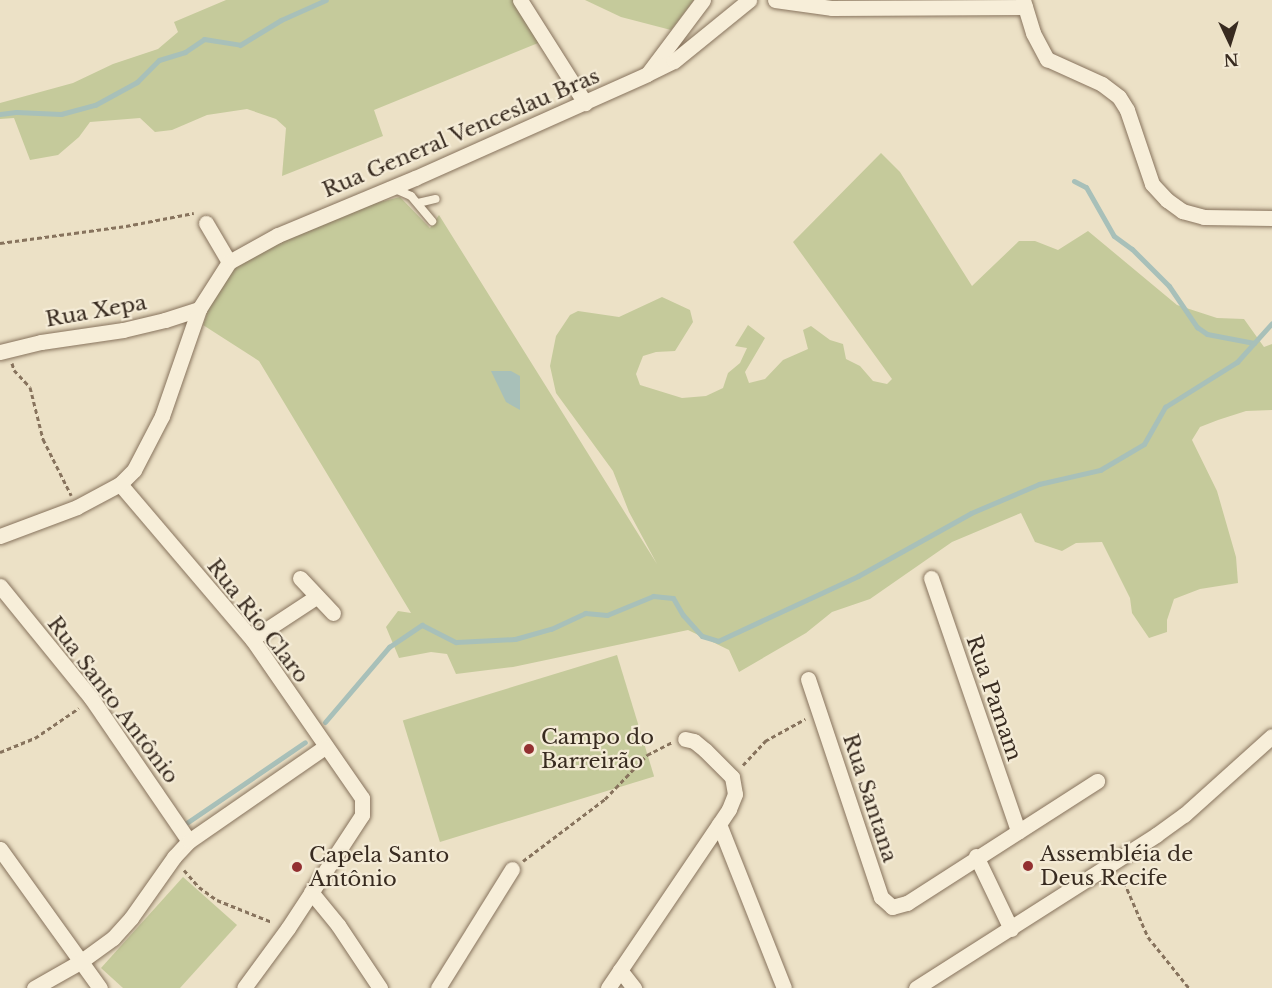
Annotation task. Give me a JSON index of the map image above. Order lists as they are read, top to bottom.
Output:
{
  "streets": {
    "street": [
      "Rua General Venceslau Bras",
      "Rua Xepa",
      "Rua Rio Claro",
      "Rua Pamam",
      "Rua Santo Antônio",
      "Rua Santana"
    ]
  },
  "crossings": [
    ["Rua General Venceslau Bras", "Rua Xepa"],
    ["Rua General Venceslau Bras", "Rua Rio Claro"]
  ],
  "places": ["Campo do Barreirão", "Assembléia de Deus Recife", "Capela Santo Antônio"],
  "north": "bottom"
}
